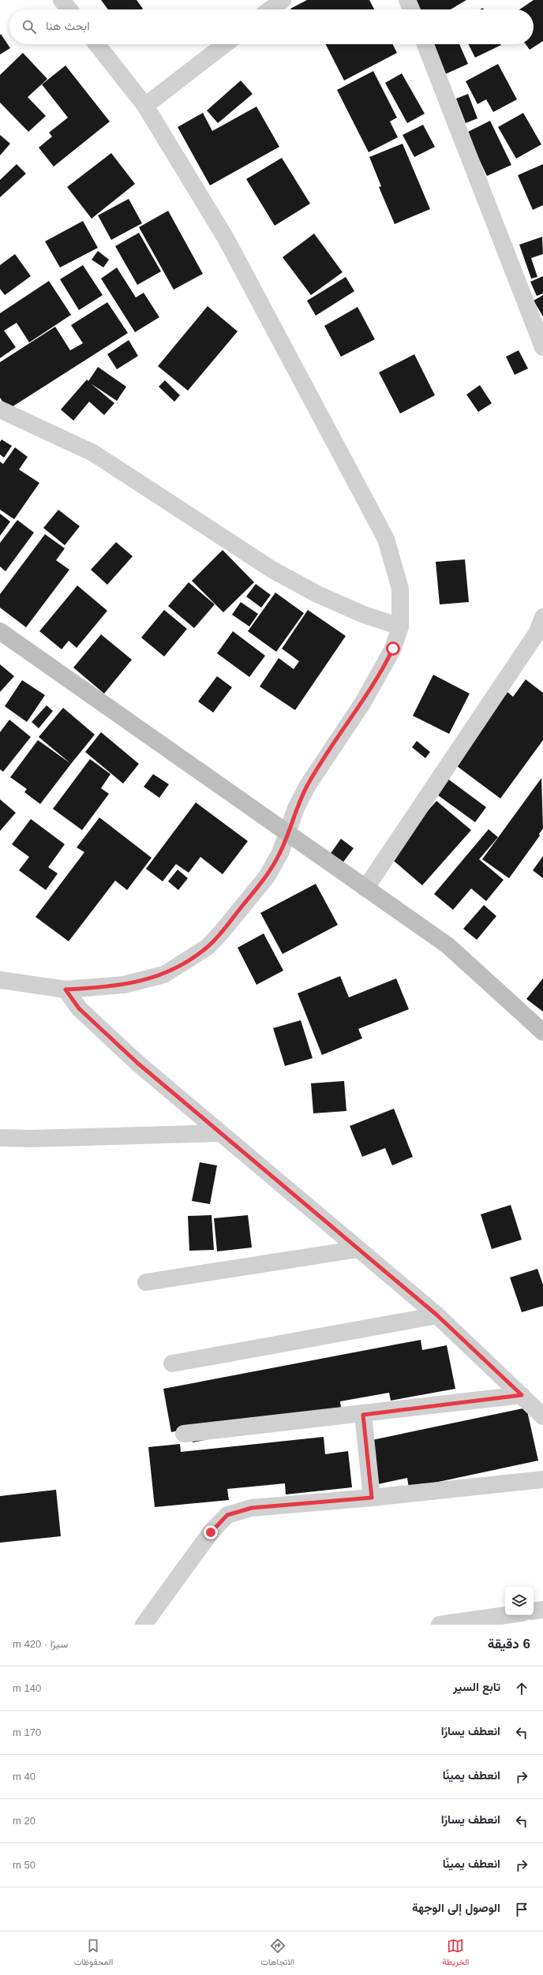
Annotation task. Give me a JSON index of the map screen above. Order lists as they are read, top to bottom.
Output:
{
  "page": {
    "search": "ابحث هنا",
    "heading": ["6 دقيقة", "سيرًا · 420 m"],
    "list": [
      ["تابع السير", "140 m"],
      ["انعطف يسارًا", "170 m"],
      ["انعطف يمينًا", "40 m"],
      ["انعطف يسارًا", "20 m"],
      ["انعطف يمينًا", "50 m"],
      "الوصول إلى الوجهة"
    ],
    "nav": ["الخريطة", "الاتجاهات", "المحفوظات"]
  }
}
